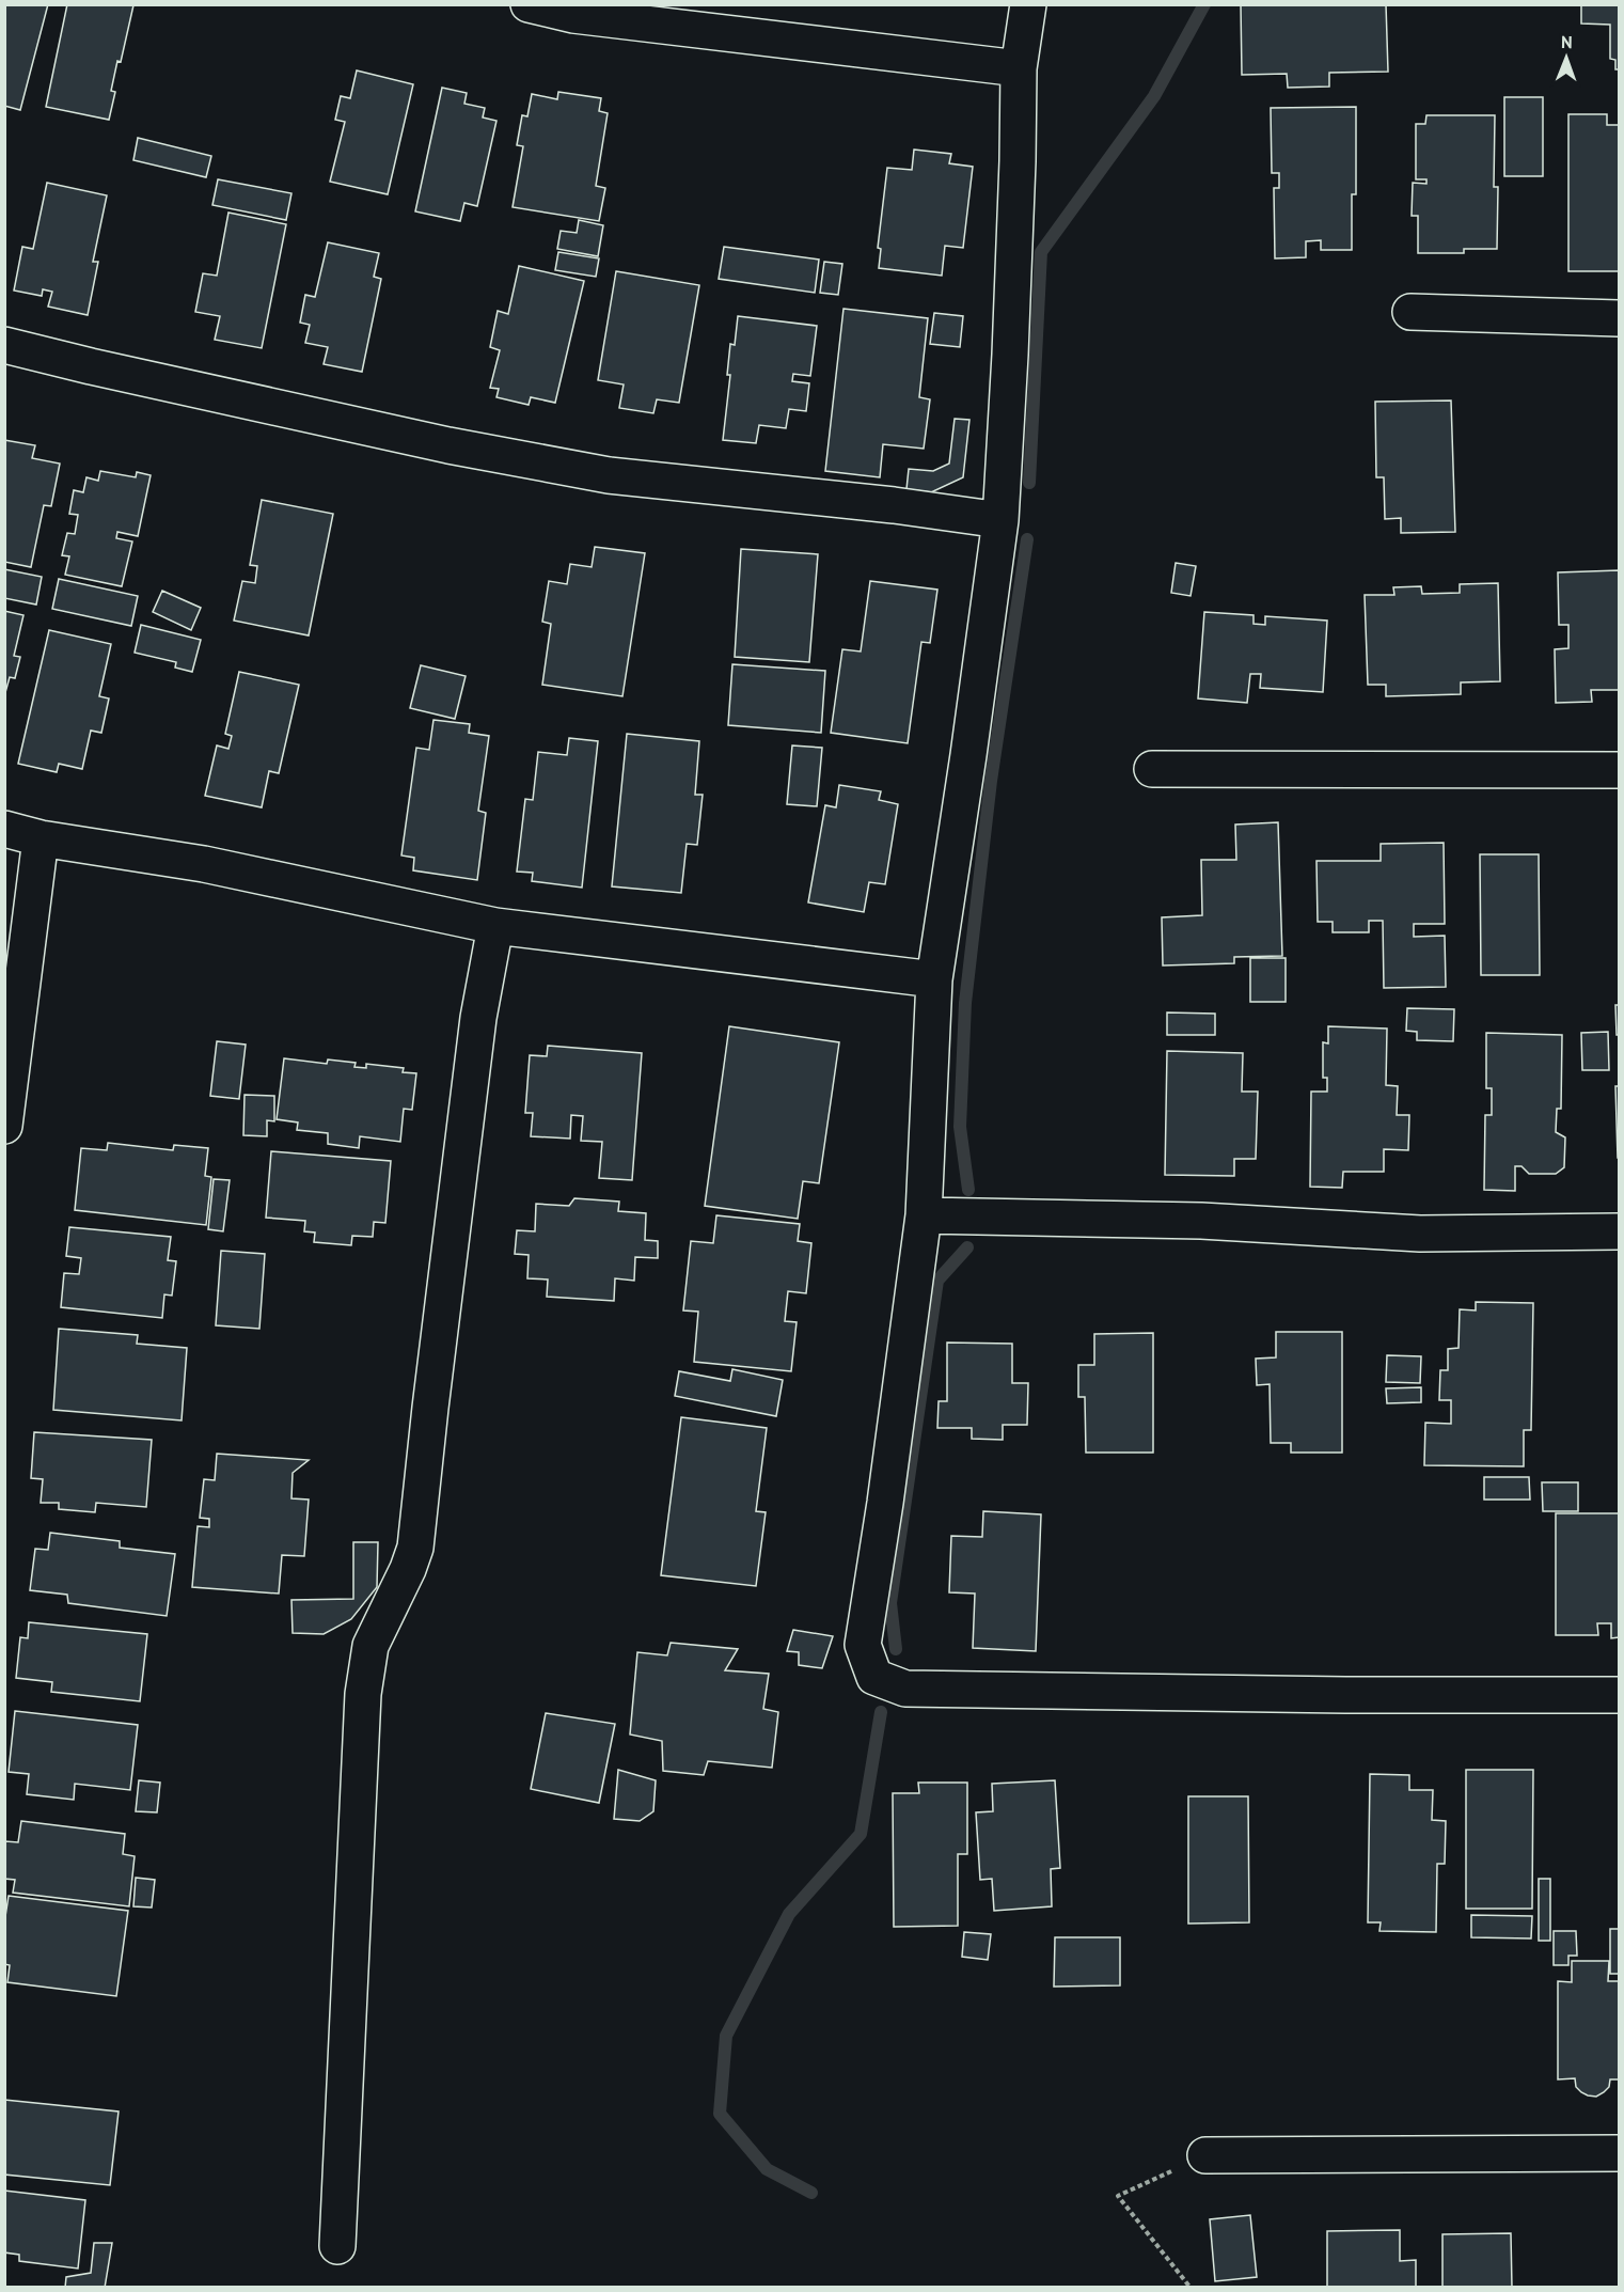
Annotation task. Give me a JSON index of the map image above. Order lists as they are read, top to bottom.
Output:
{
  "north": "top"
}
